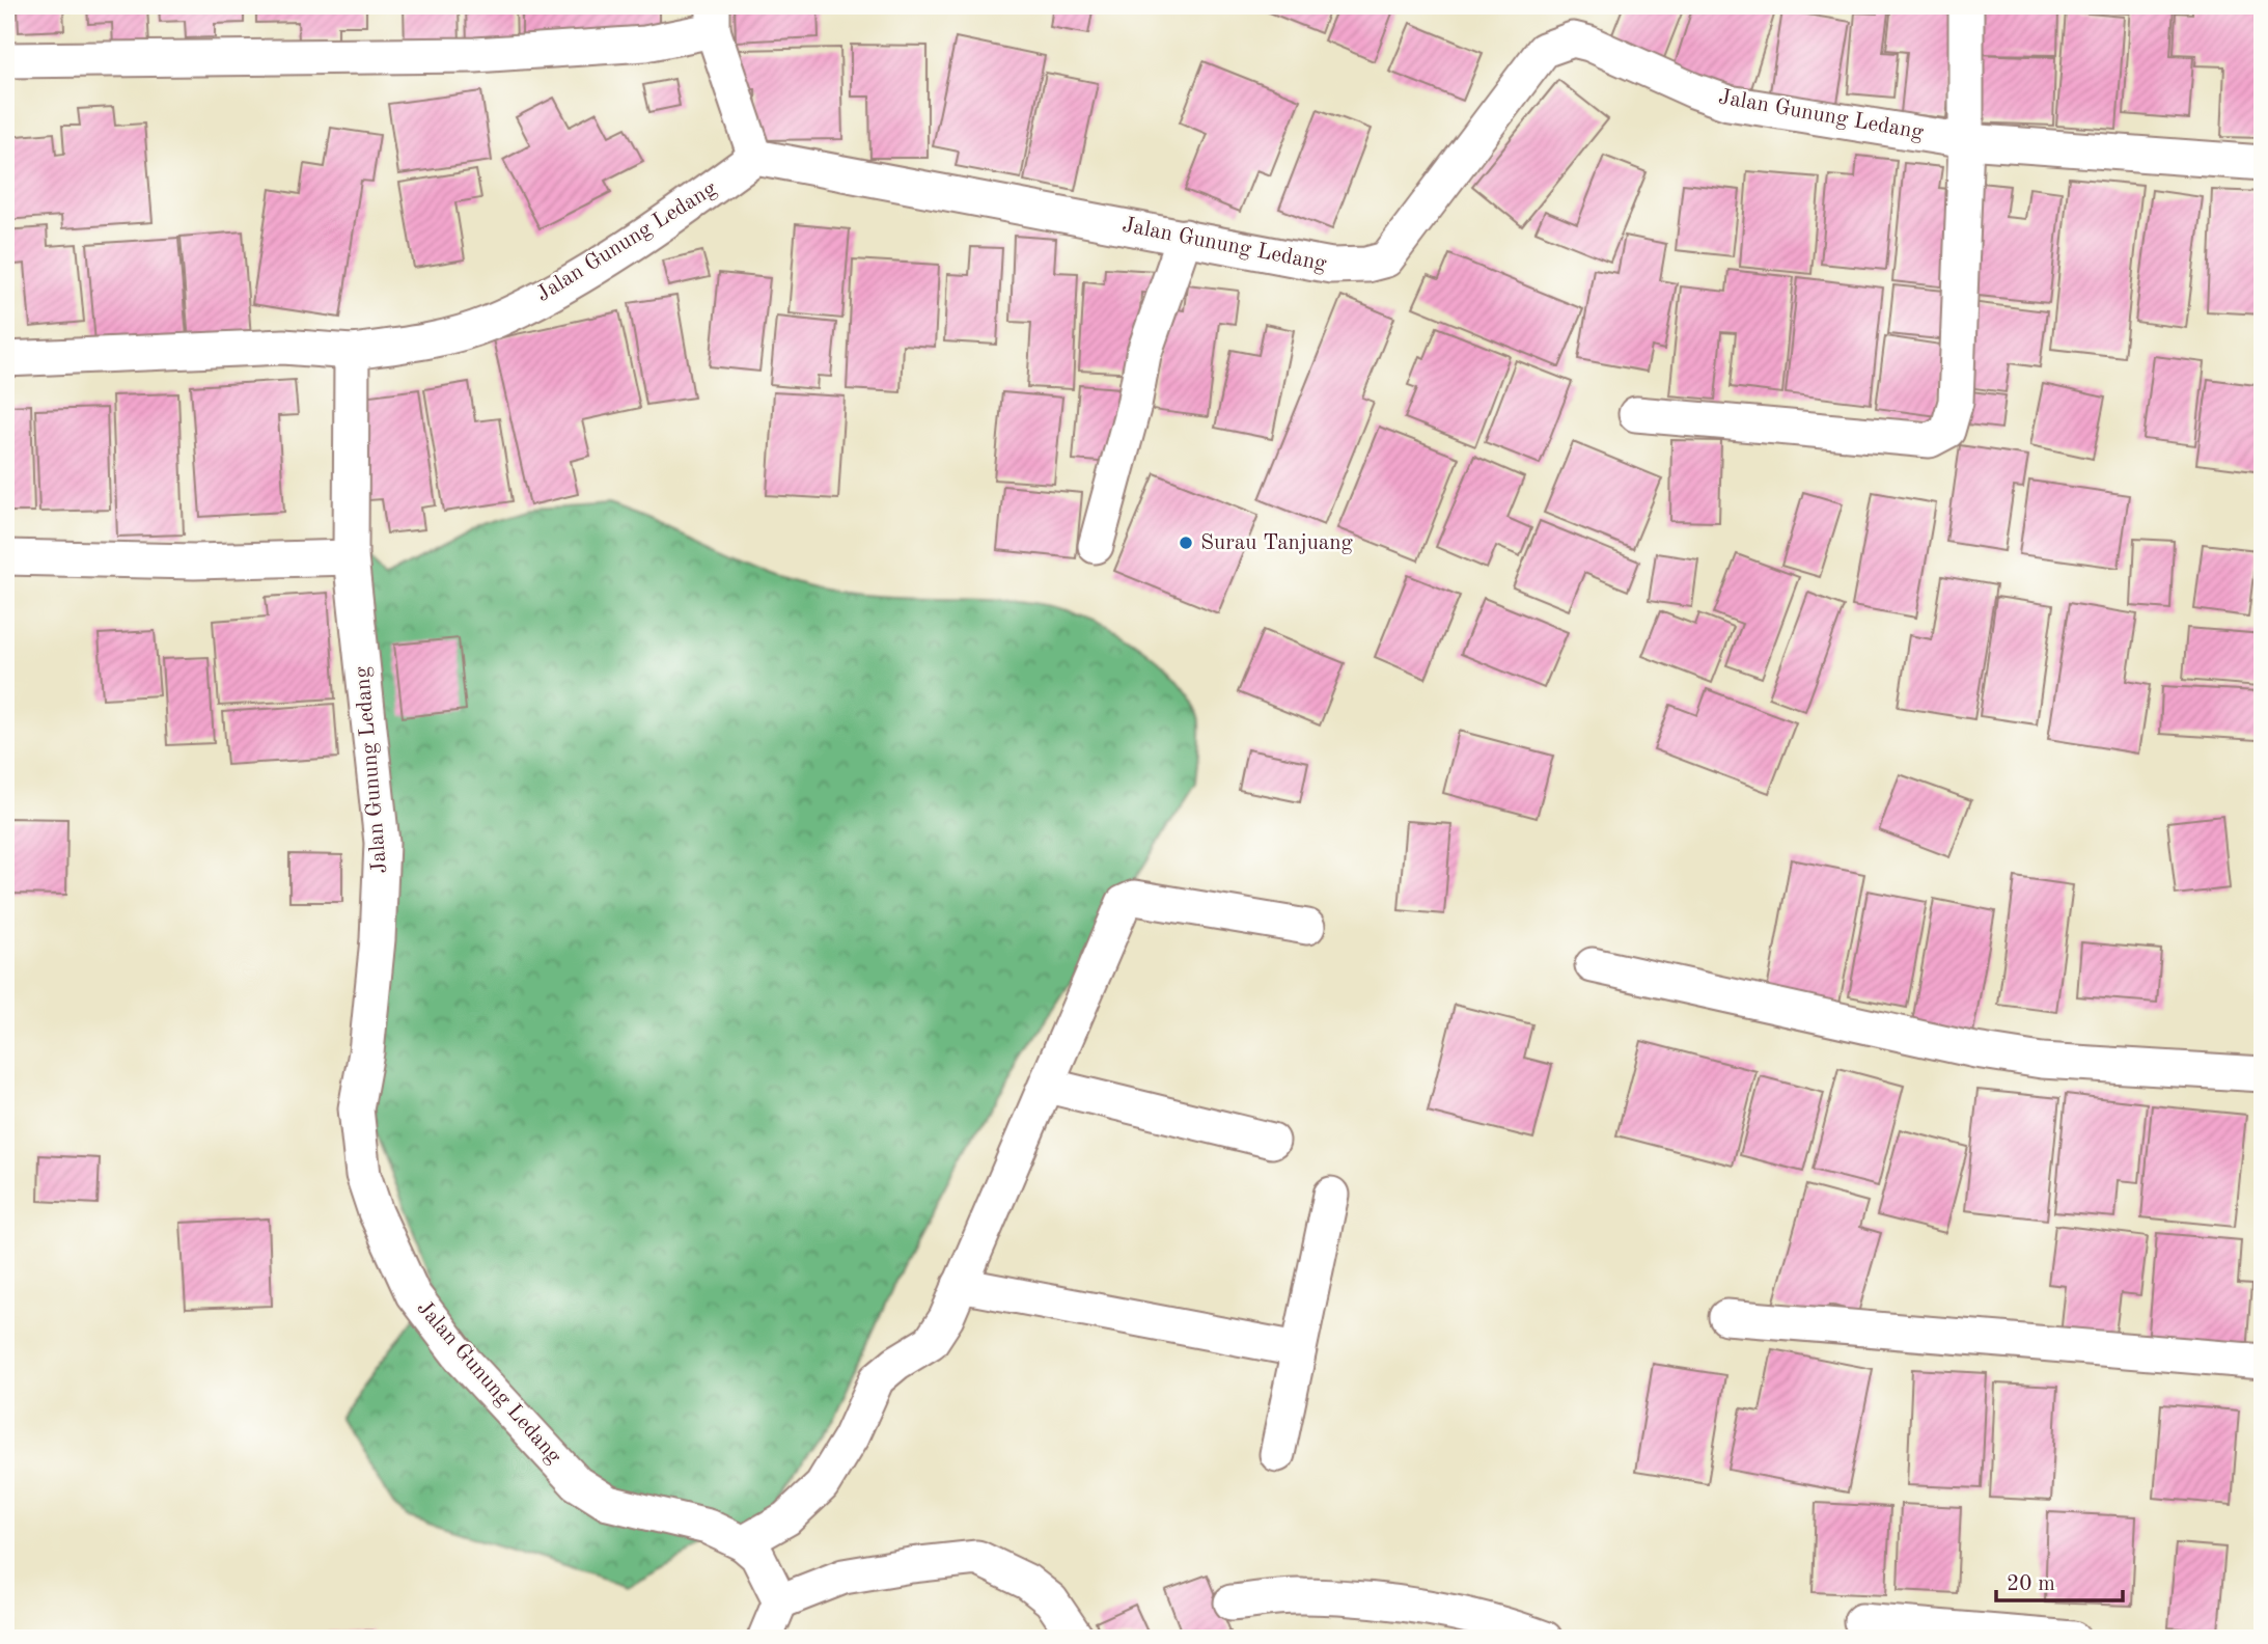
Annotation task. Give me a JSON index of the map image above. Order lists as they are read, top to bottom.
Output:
{
  "streets": {
    "street": ["Jalan Gunung Ledang"]
  },
  "places": ["Surau Tanjuang"],
  "scale_bar": "20 m"
}
